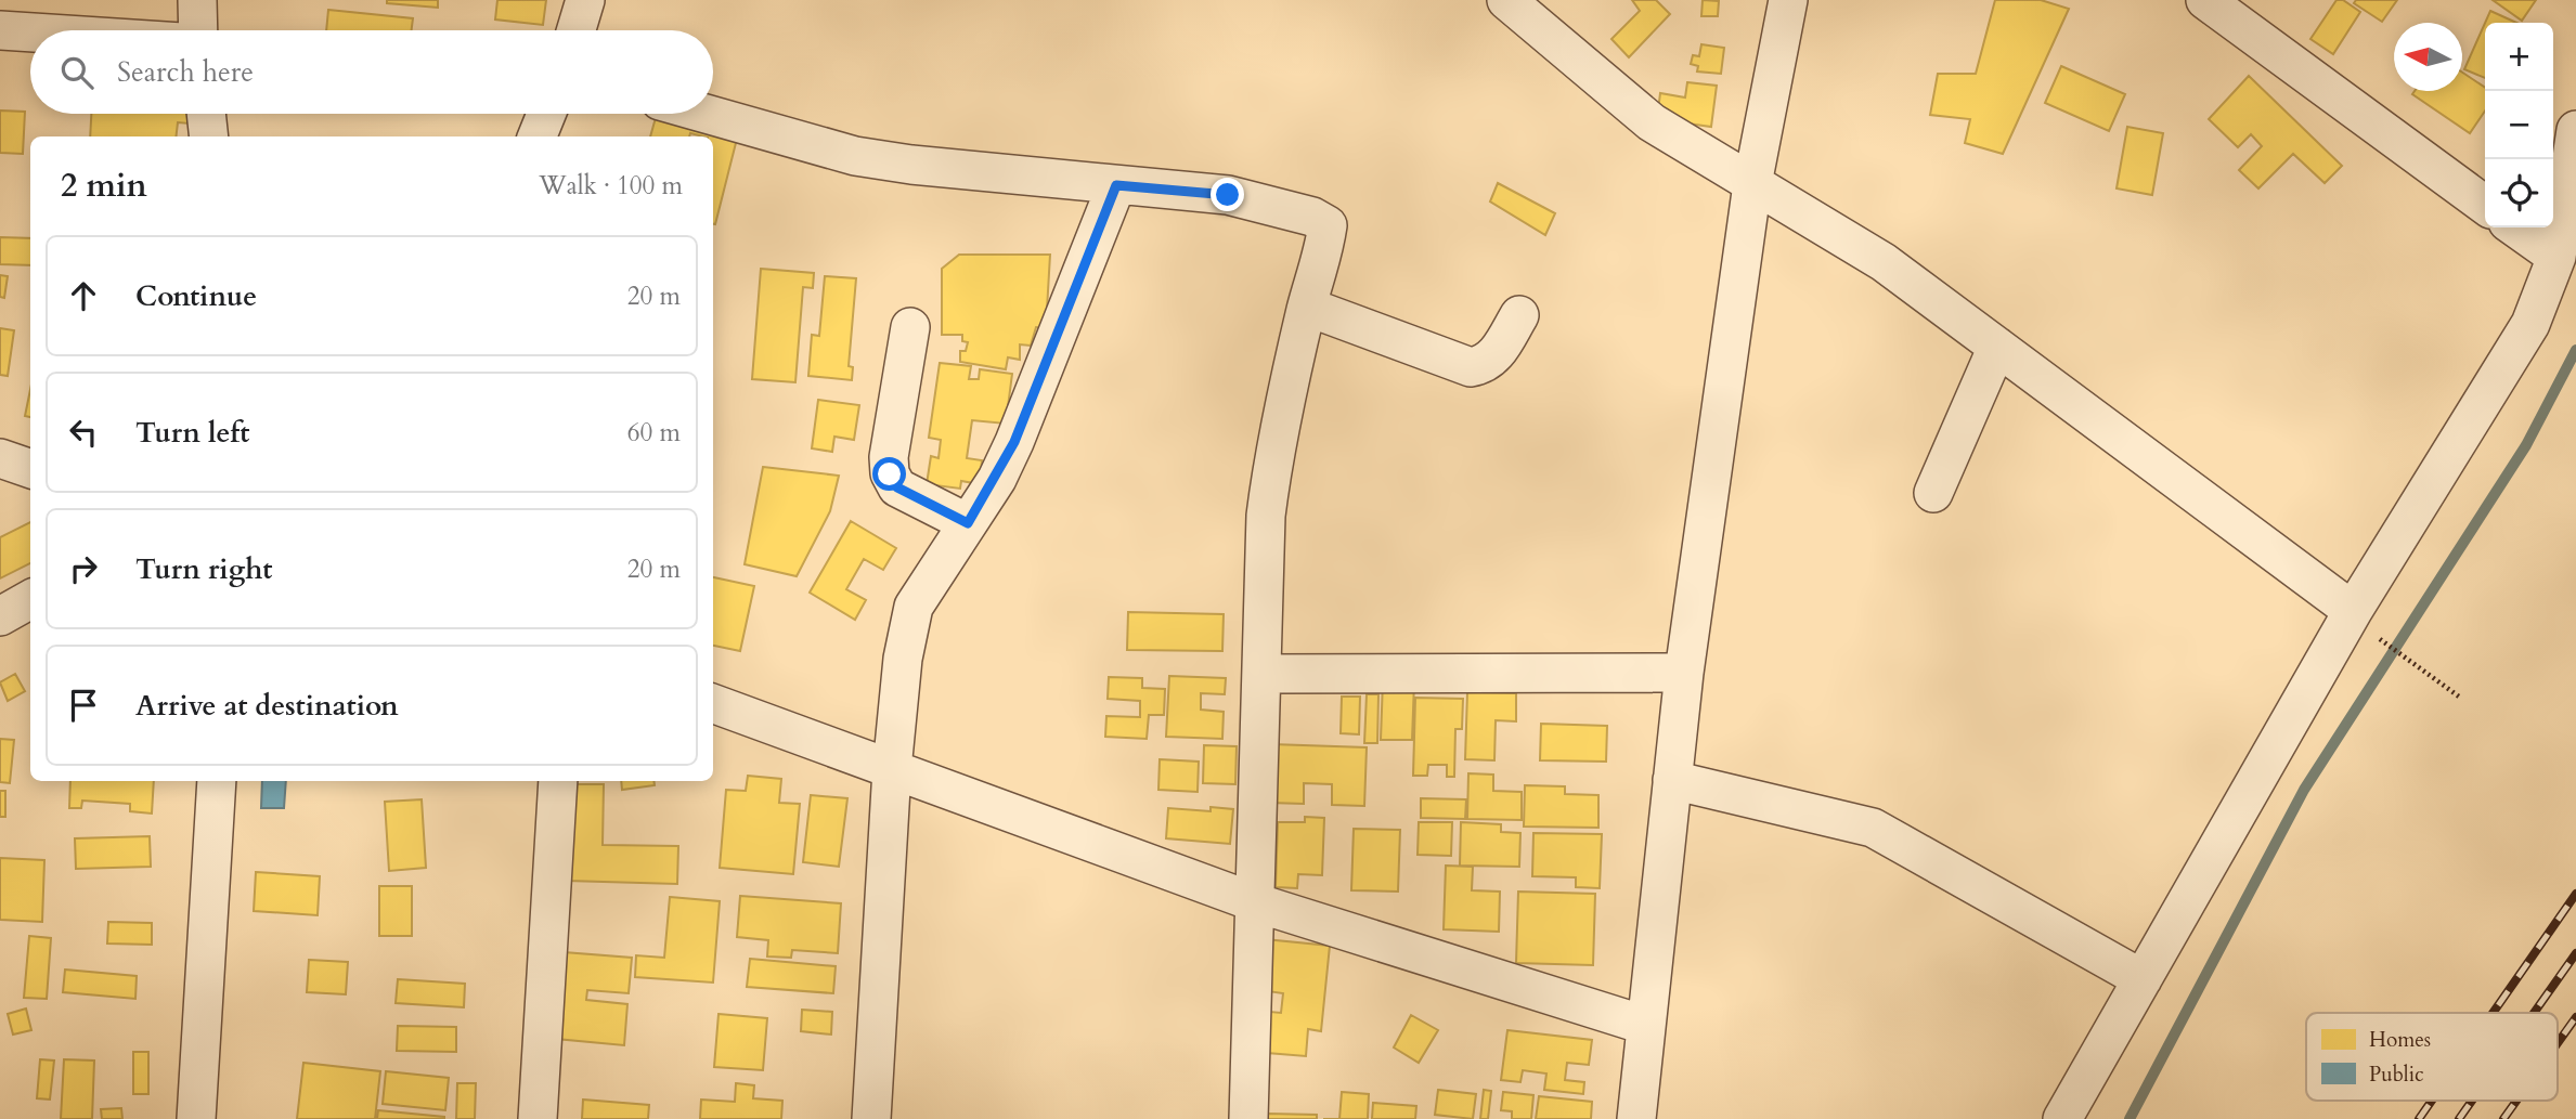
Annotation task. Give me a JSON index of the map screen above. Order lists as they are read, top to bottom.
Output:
{
  "legend": ["Homes", "Public"],
  "north": "left",
  "page": {
    "map_buttons": ["+", "−"],
    "search": "Search here",
    "heading": ["2 min", "Walk · 100 m"],
    "list": [
      ["Continue", "20 m"],
      ["Turn left", "60 m"],
      ["Turn right", "20 m"],
      "Arrive at destination"
    ]
  }
}
